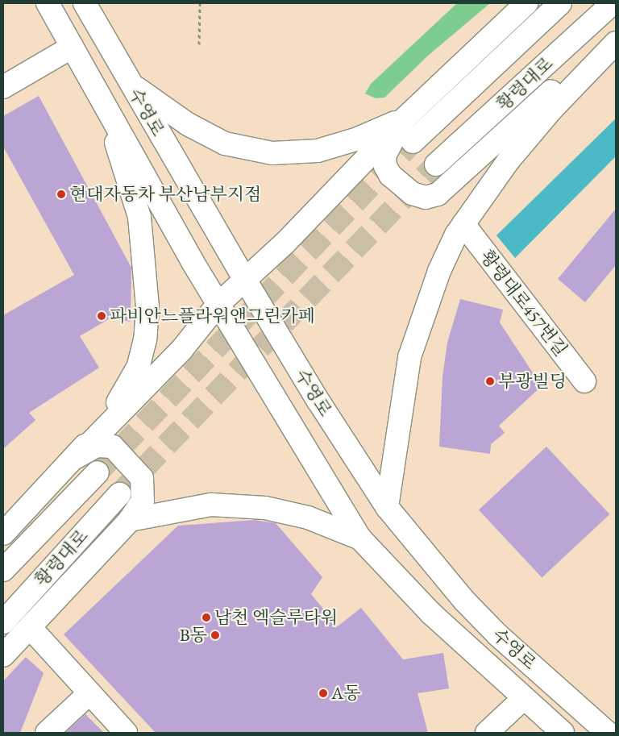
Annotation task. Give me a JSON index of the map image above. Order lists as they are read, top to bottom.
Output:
{
  "streets": {
    "main road": ["황령대로", "수영로", "황령대로457번길"]
  },
  "places": [
    "현대자동차 부산남부지점",
    "파비안느플라워앤그린카페",
    "부광빌딩",
    "남천 엑슬루타워",
    "B동",
    "A동"
  ]
}
